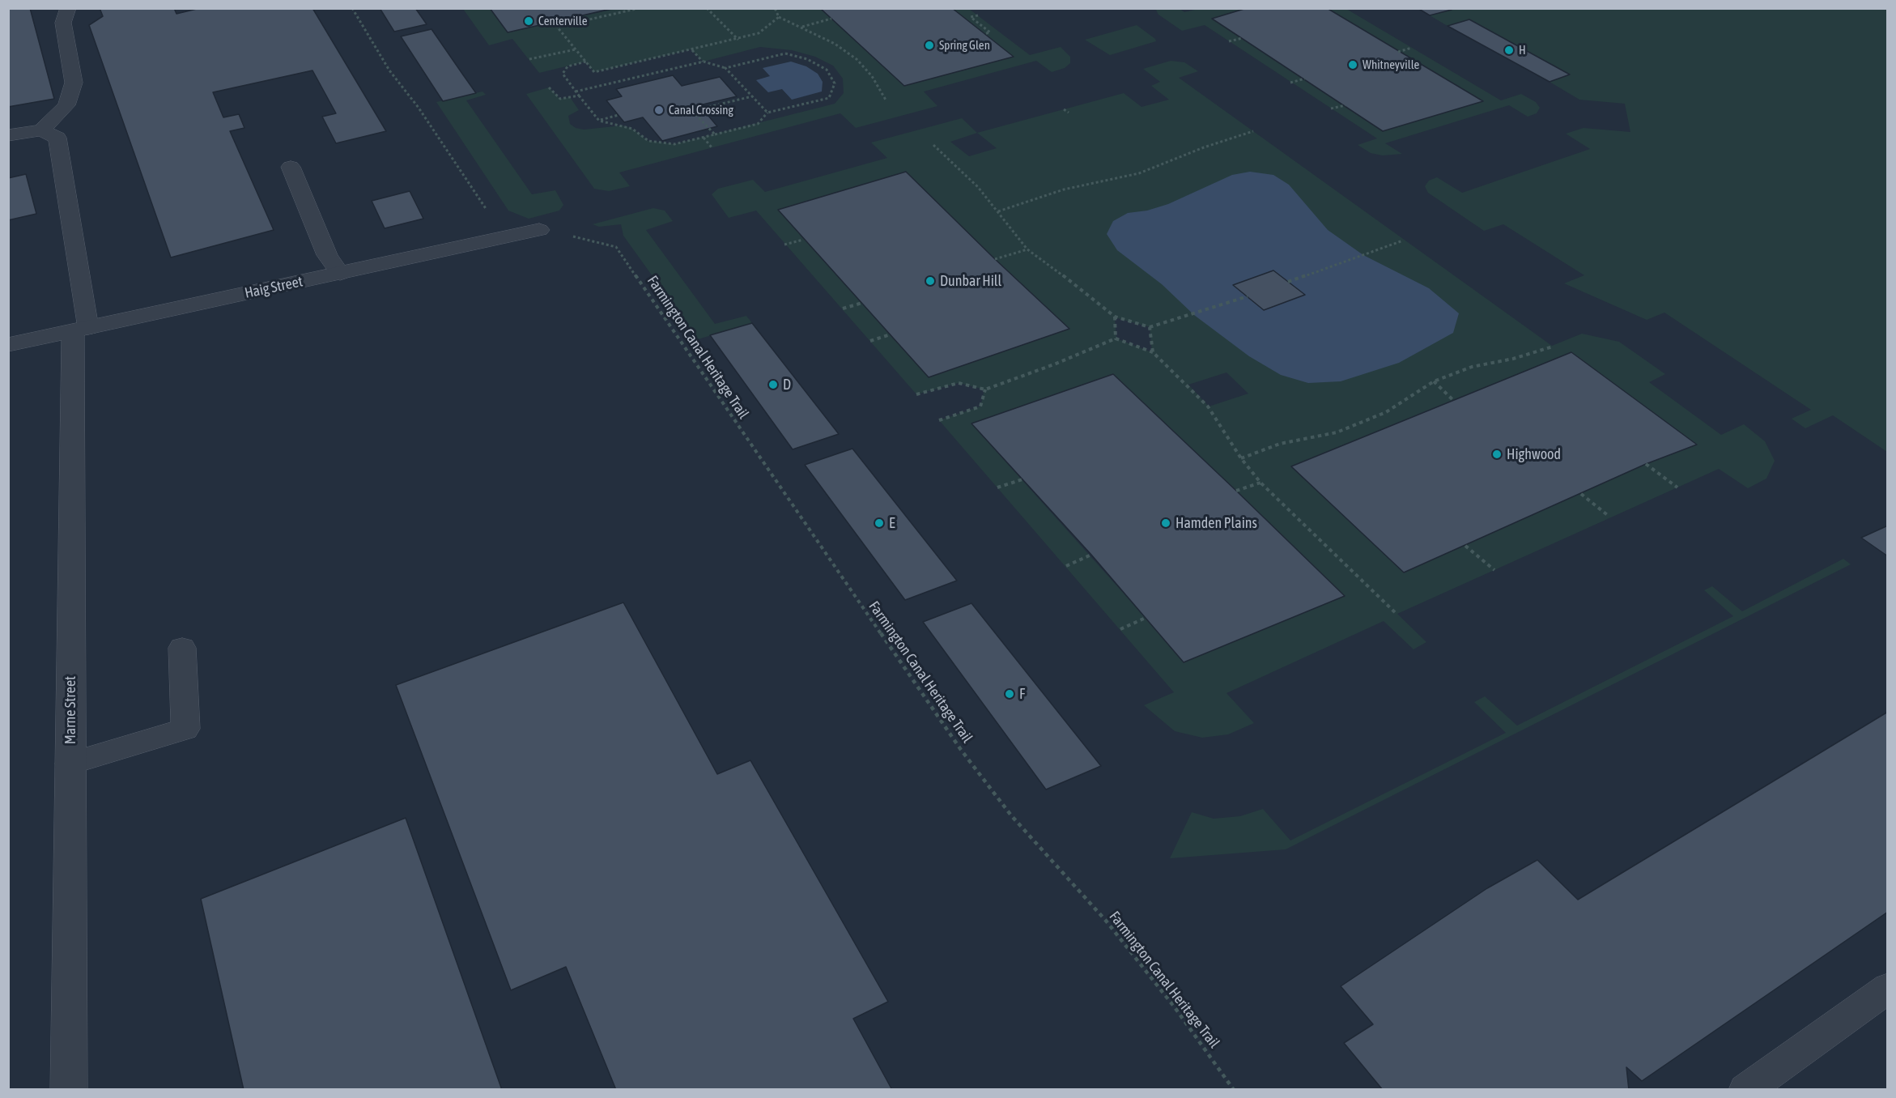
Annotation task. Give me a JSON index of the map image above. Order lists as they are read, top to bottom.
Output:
{
  "streets": {
    "street": ["Haig Street", "Marne Street"],
    "path": ["Farmington Canal Heritage Trail"]
  },
  "crossings": [
    ["Haig Street", "Marne Street"]
  ],
  "places": [
    "Centerville",
    "Spring Glen",
    "H",
    "Whitneyville",
    "Canal Crossing",
    "Dunbar Hill",
    "D",
    "Highwood",
    "E",
    "Hamden Plains",
    "F"
  ]
}
